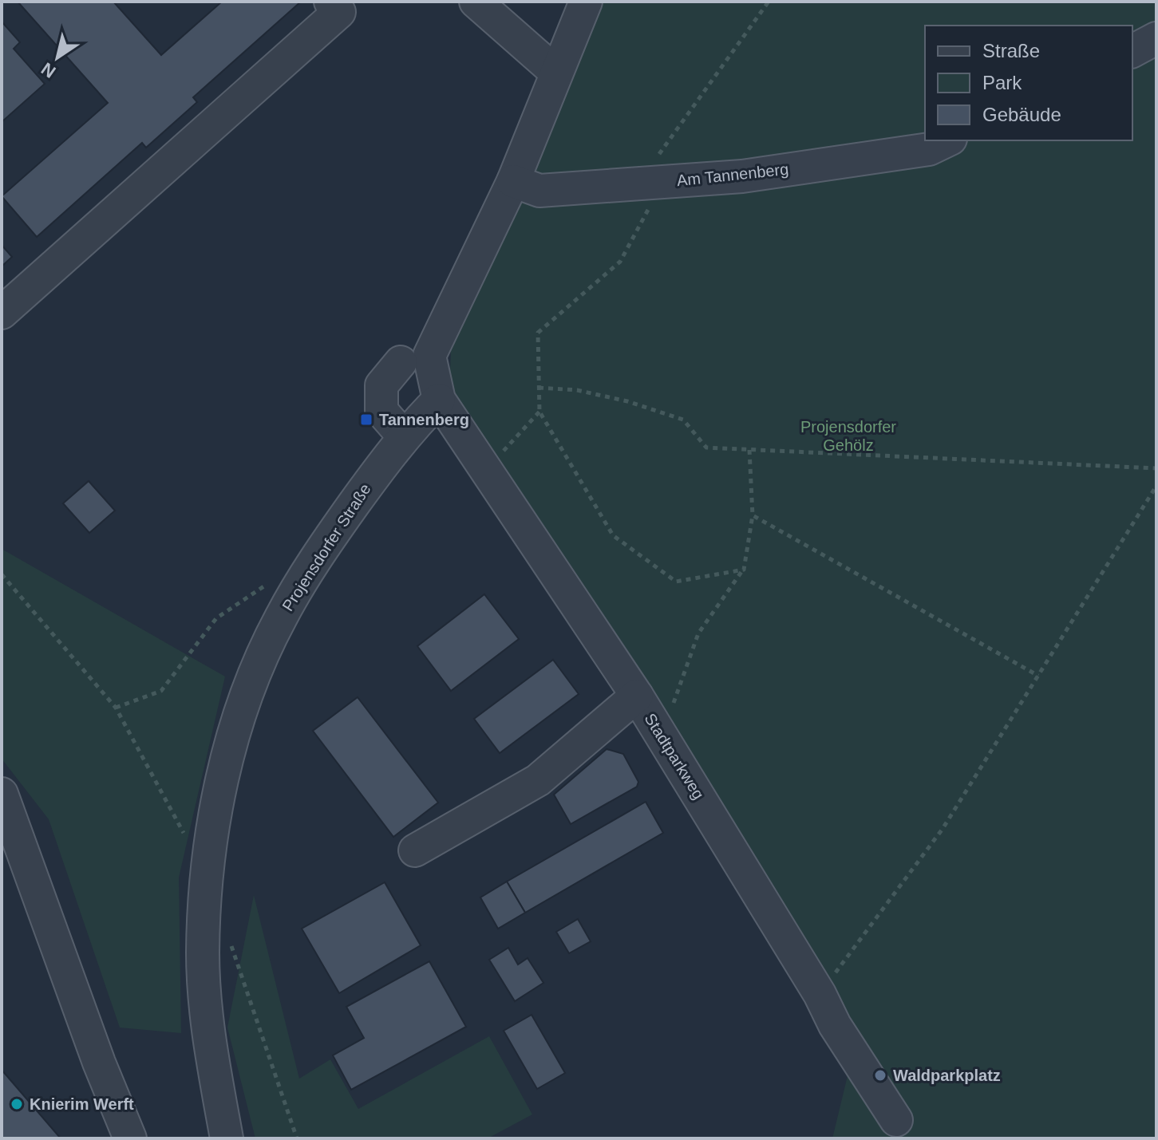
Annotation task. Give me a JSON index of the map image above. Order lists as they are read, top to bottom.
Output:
{
  "streets": {
    "street": ["Am Tannenberg", "Projensdorfer Straße", "Stadtparkweg"]
  },
  "crossings": [
    ["Projensdorfer Straße", "Stadtparkweg"]
  ],
  "parks": ["Projensdorfer Gehölz"],
  "places": {
    "transit": ["Tannenberg"],
    "other": ["Waldparkplatz", "Knierim Werft"]
  },
  "legend": ["Straße", "Park", "Gebäude"],
  "north": "bottom left"
}
